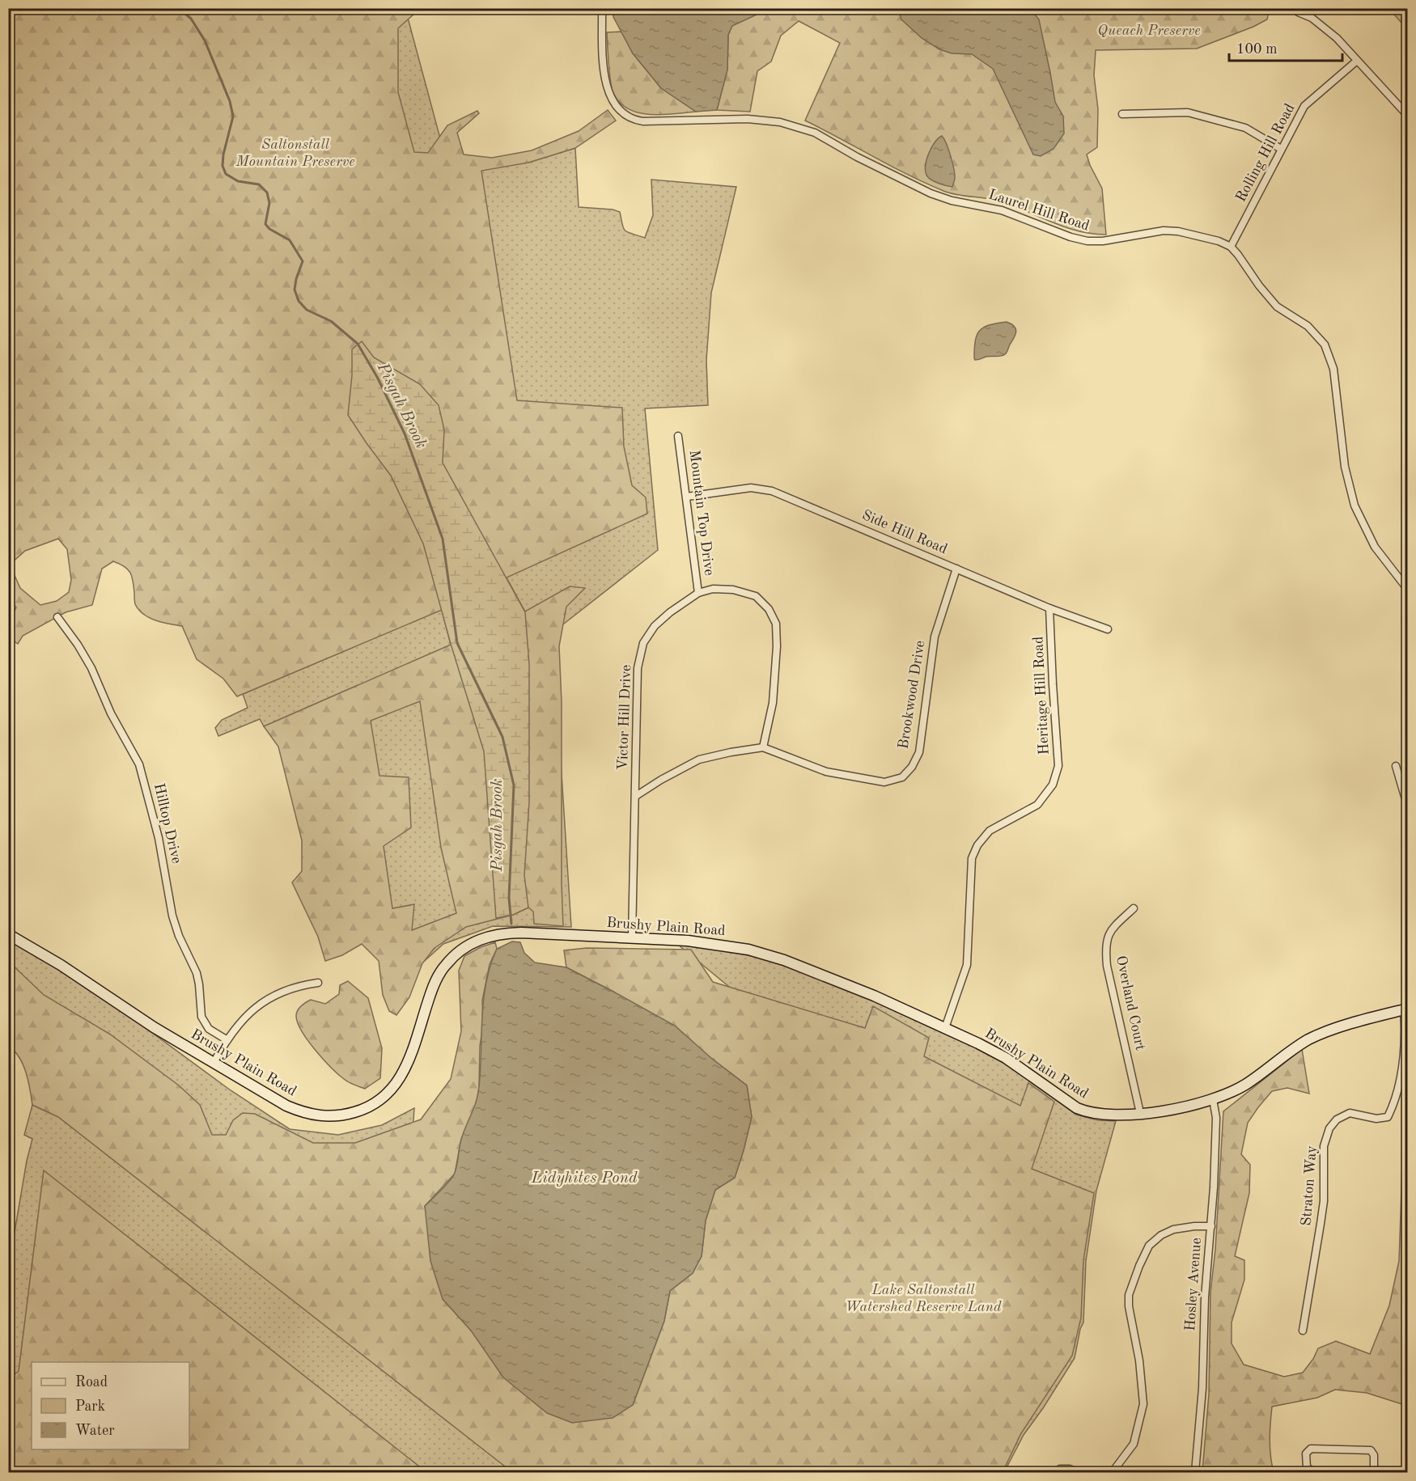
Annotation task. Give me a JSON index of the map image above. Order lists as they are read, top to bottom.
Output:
{
  "streets": {
    "main road": ["Brushy Plain Road"],
    "street": [
      "Rolling Hill Road",
      "Laurel Hill Road",
      "Mountain Top Drive",
      "Side Hill Road",
      "Brookwood Drive",
      "Heritage Hill Road",
      "Victor Hill Drive",
      "Hilltop Drive",
      "Overland Court",
      "Straton Way",
      "Hosley Avenue"
    ]
  },
  "crossings": [
    ["Rolling Hill Road", "Laurel Hill Road"],
    ["Mountain Top Drive", "Side Hill Road"],
    ["Mountain Top Drive", "Victor Hill Drive"],
    ["Side Hill Road", "Brookwood Drive"],
    ["Side Hill Road", "Heritage Hill Road"],
    ["Brookwood Drive", "Victor Hill Drive"],
    ["Heritage Hill Road", "Brushy Plain Road"],
    ["Brushy Plain Road", "Overland Court"],
    ["Brushy Plain Road", "Straton Way"],
    ["Brushy Plain Road", "Hosley Avenue"]
  ],
  "water": ["Pisgah Brook", "Lidyhites Pond"],
  "parks": ["Queach Preserve", "Saltonstall Mountain Preserve", "Lake Saltonstall Watershed Reserve Land"],
  "legend": ["Road", "Park", "Water"],
  "scale_bar": "100 m"
}
